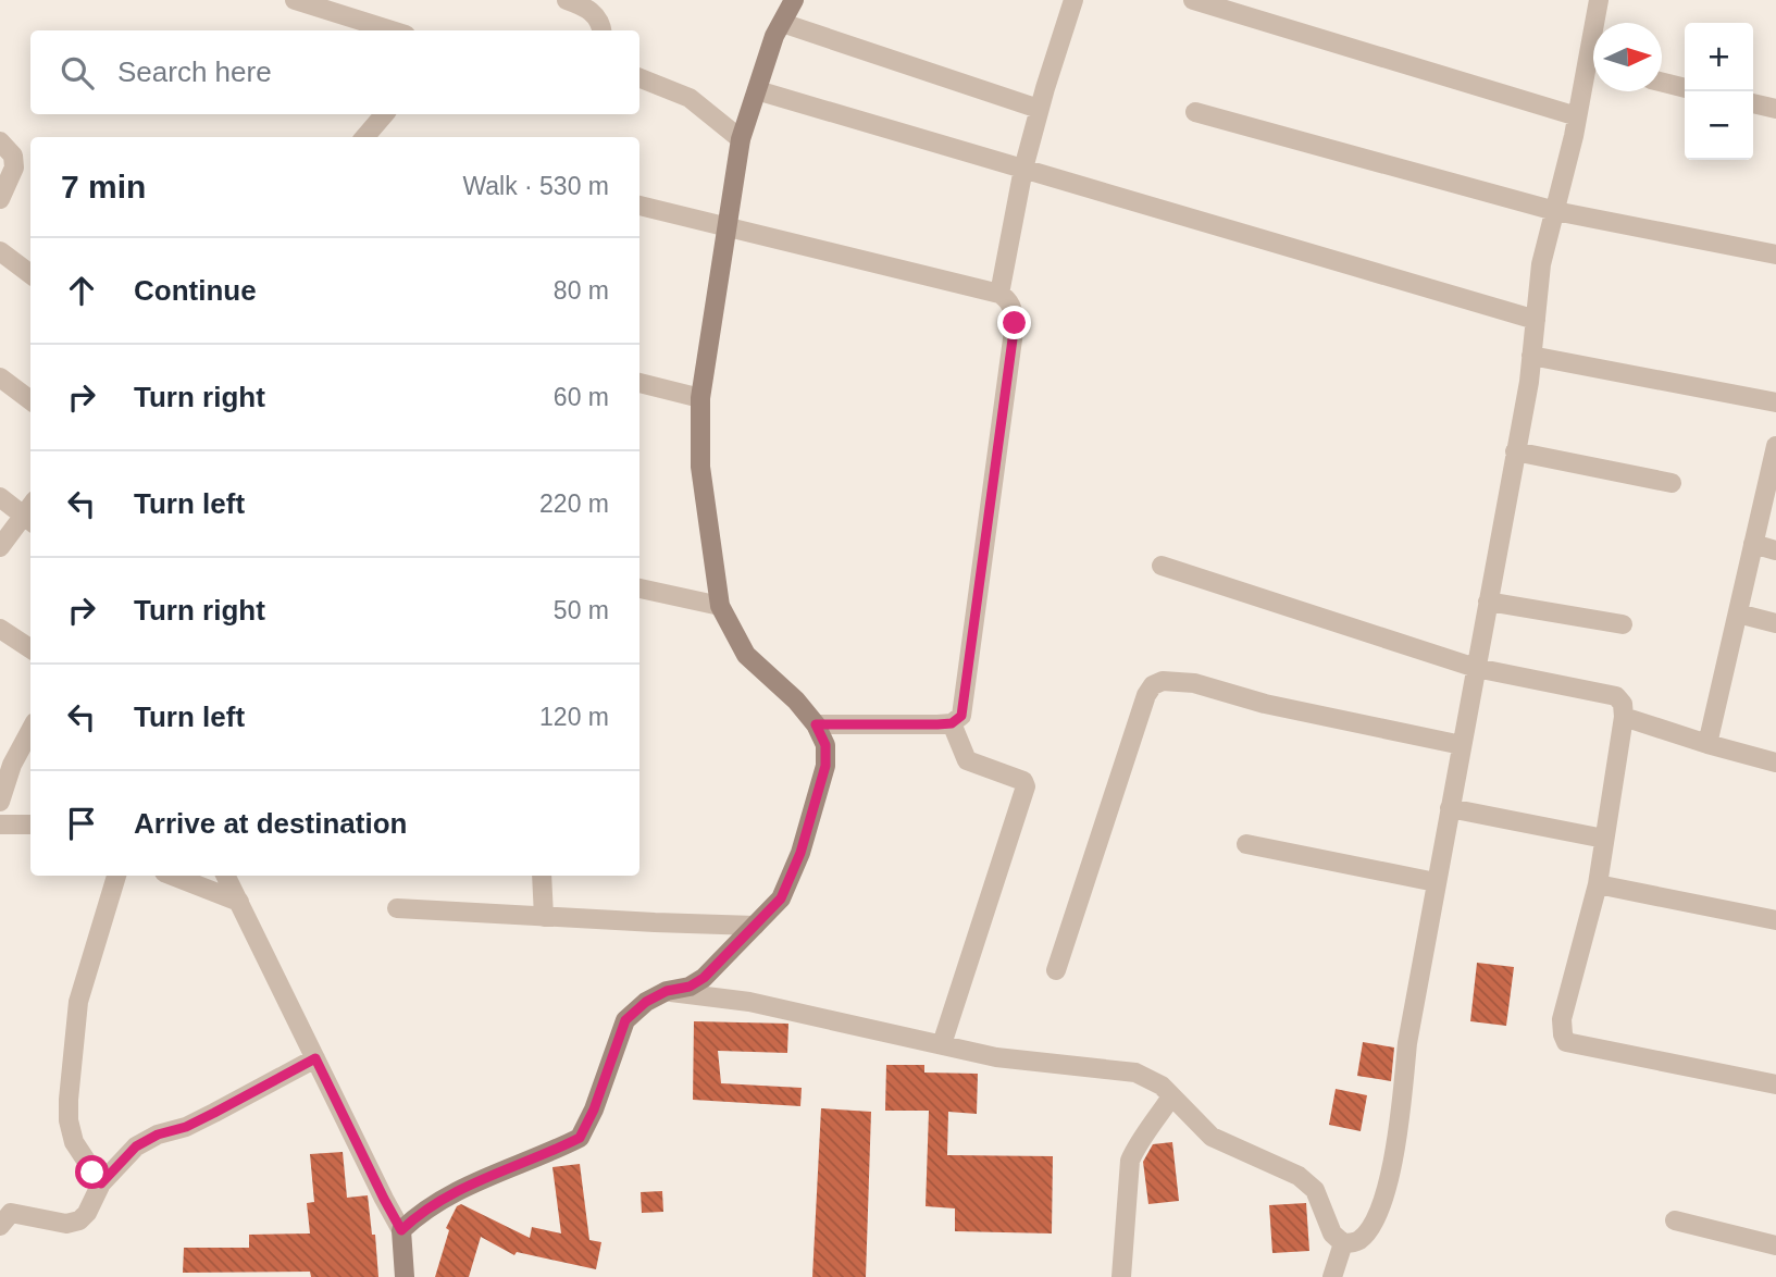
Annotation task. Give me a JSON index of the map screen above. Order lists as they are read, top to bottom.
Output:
{
  "north": "right",
  "page": {
    "map_buttons": ["+", "−"],
    "search": "Search here",
    "heading": ["7 min", "Walk · 530 m"],
    "list": [
      ["Continue", "80 m"],
      ["Turn right", "60 m"],
      ["Turn left", "220 m"],
      ["Turn right", "50 m"],
      ["Turn left", "120 m"],
      "Arrive at destination"
    ]
  }
}
